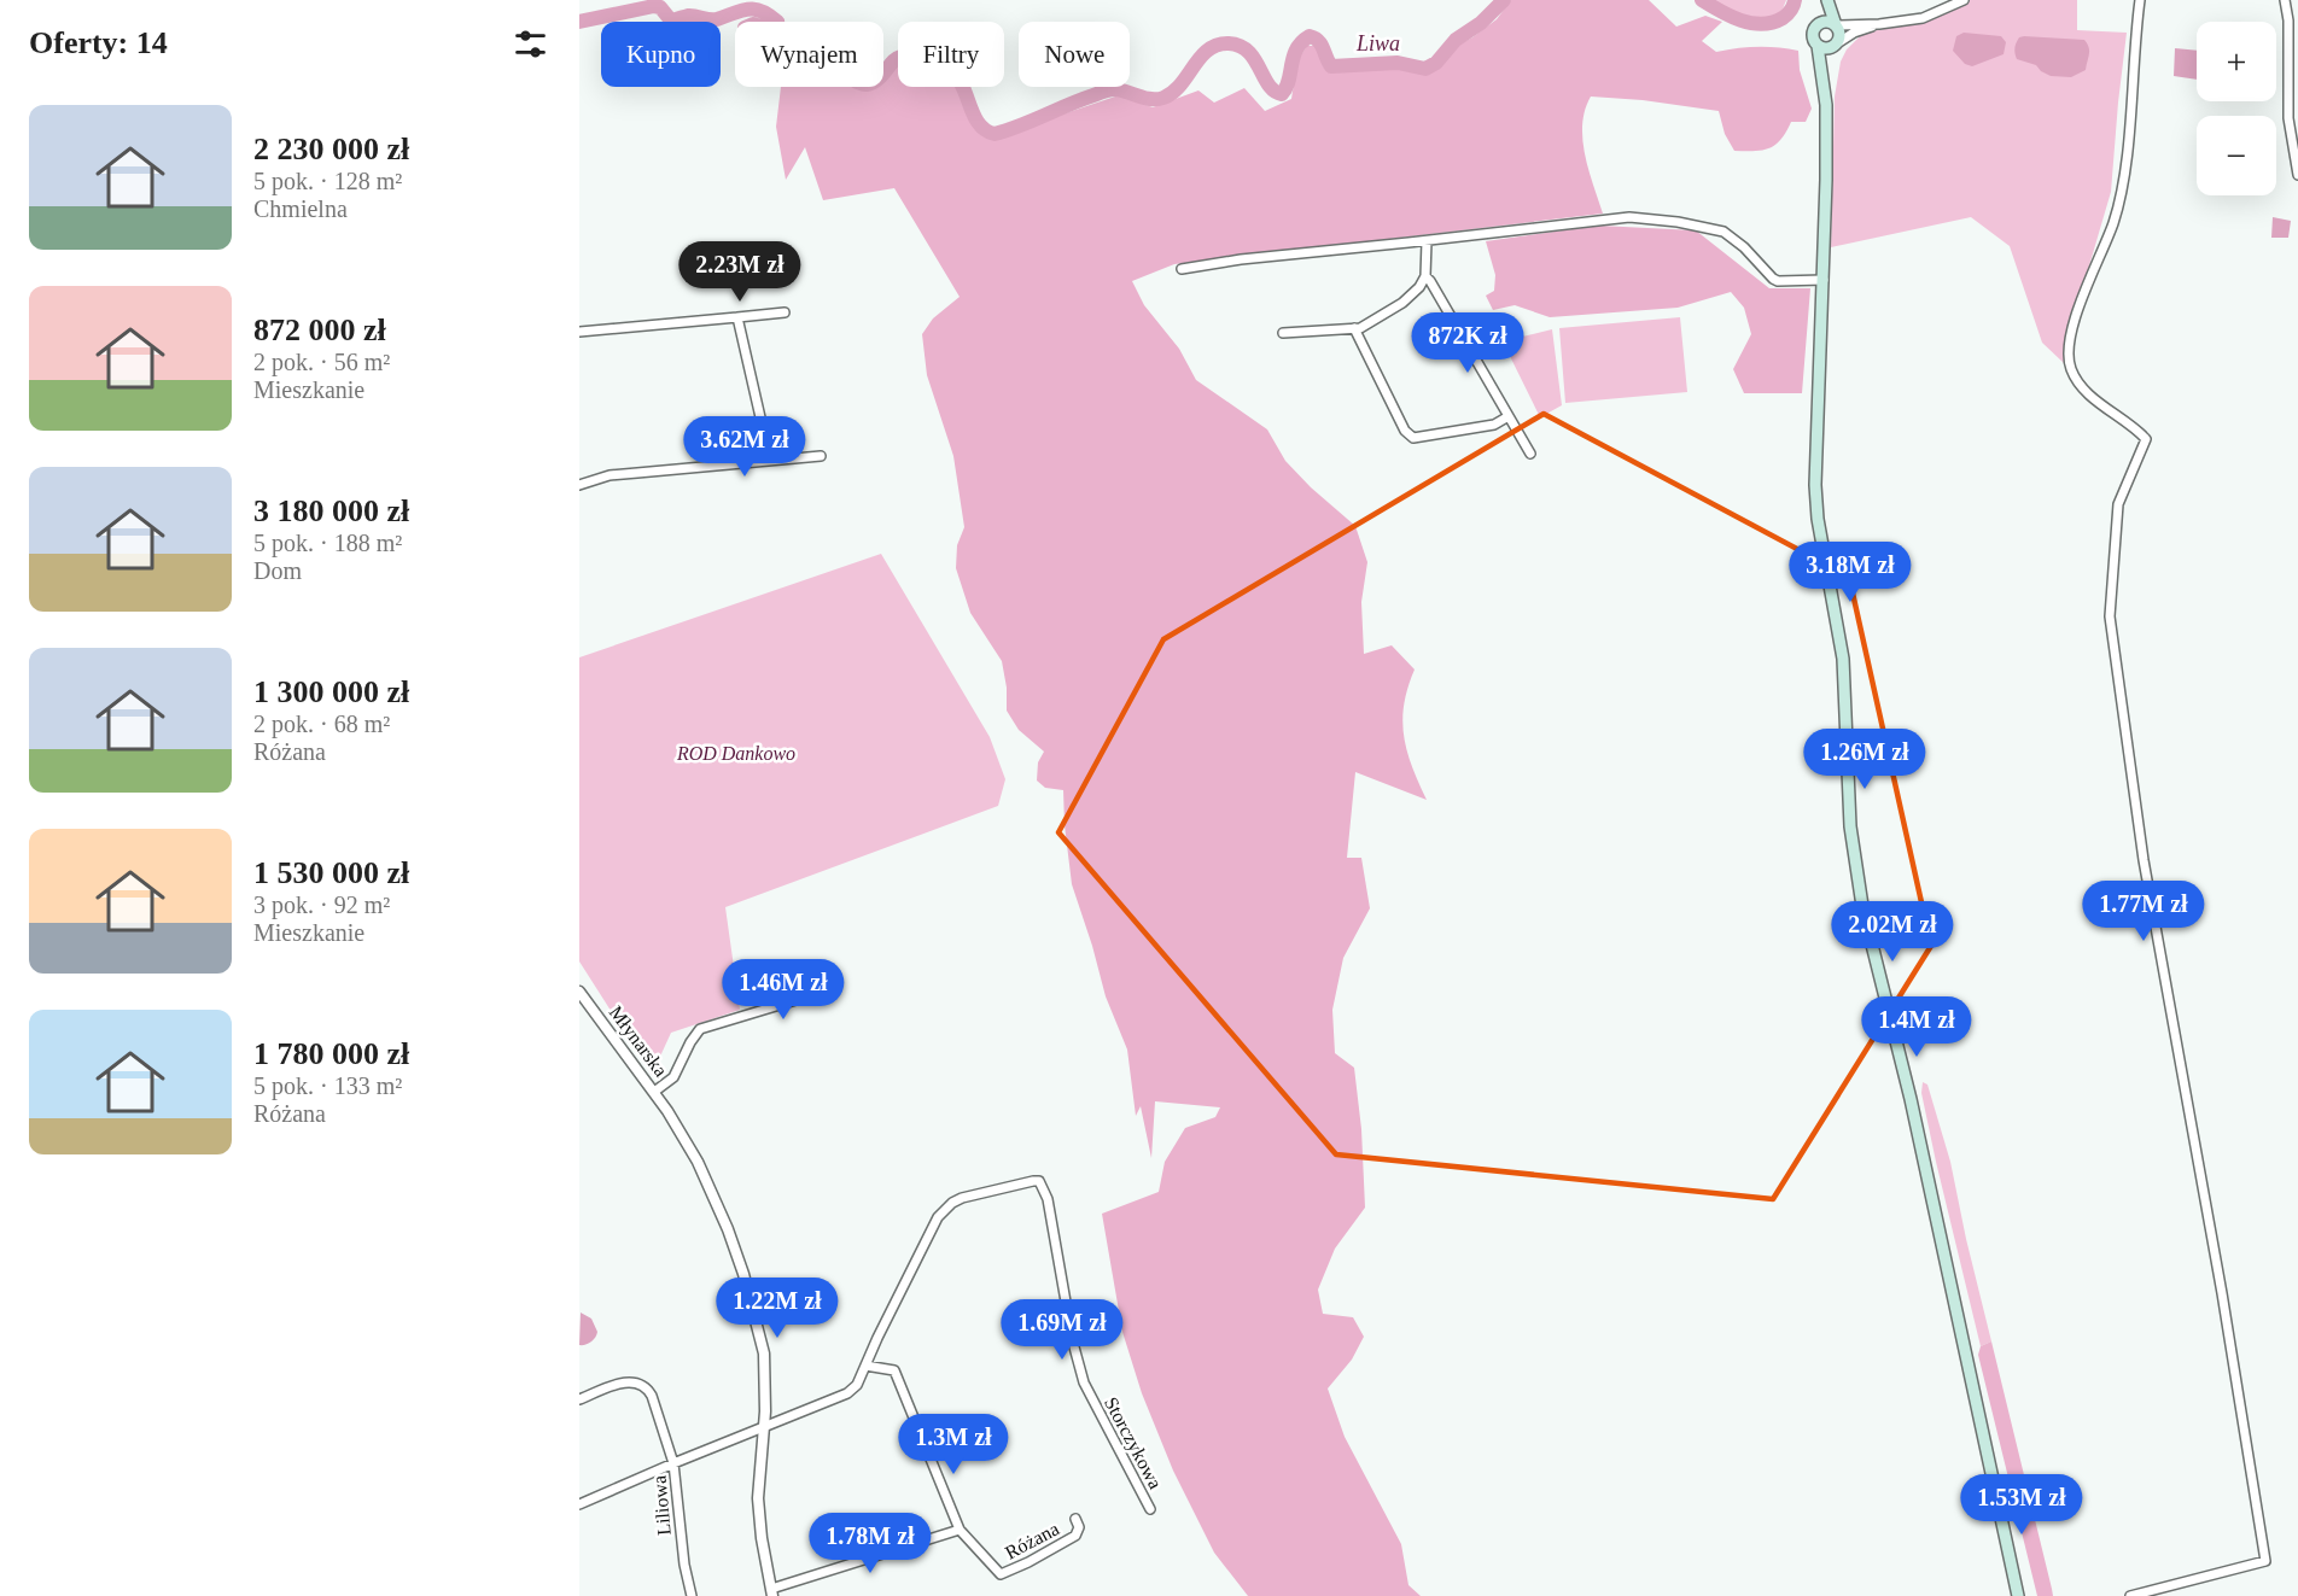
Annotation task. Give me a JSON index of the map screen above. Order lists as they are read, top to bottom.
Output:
{
  "streets": {
    "street": [
      "Młynarska",
      "Storczykowa",
      "Liliowa",
      "Różana"
    ]
  },
  "crossings": [
    ["Młynarska", "Liliowa"],
    ["Storczykowa", "Liliowa"],
    ["Liliowa", "Różana"]
  ],
  "water": ["Liwa"],
  "parks": ["ROD Dankowo"],
  "page": {
    "heading": "Oferty: 14",
    "map_buttons": ["+", "−"],
    "chip": [
      "Kupno",
      "Wynajem",
      "Filtry",
      "Nowe"
    ],
    "list": [
      {
        "name": "2 230 000 zł",
        "note": "5 pok. · 128 m² · Chmielna"
      },
      {
        "name": "872 000 zł",
        "note": "2 pok. · 56 m² · Mieszkanie"
      },
      {
        "name": "3 180 000 zł",
        "note": "5 pok. · 188 m² · Dom"
      },
      {
        "name": "1 300 000 zł",
        "note": "2 pok. · 68 m² · Różana"
      },
      {
        "name": "1 530 000 zł",
        "note": "3 pok. · 92 m² · Mieszkanie"
      },
      {
        "name": "1 780 000 zł",
        "note": "5 pok. · 133 m² · Różana"
      }
    ],
    "price": [
      "2.23M zł",
      "872K zł",
      "3.62M zł",
      "3.18M zł",
      "1.26M zł",
      "1.77M zł",
      "2.02M zł",
      "1.46M zł",
      "1.4M zł",
      "1.22M zł",
      "1.69M zł",
      "1.3M zł",
      "1.53M zł",
      "1.78M zł"
    ]
  }
}
